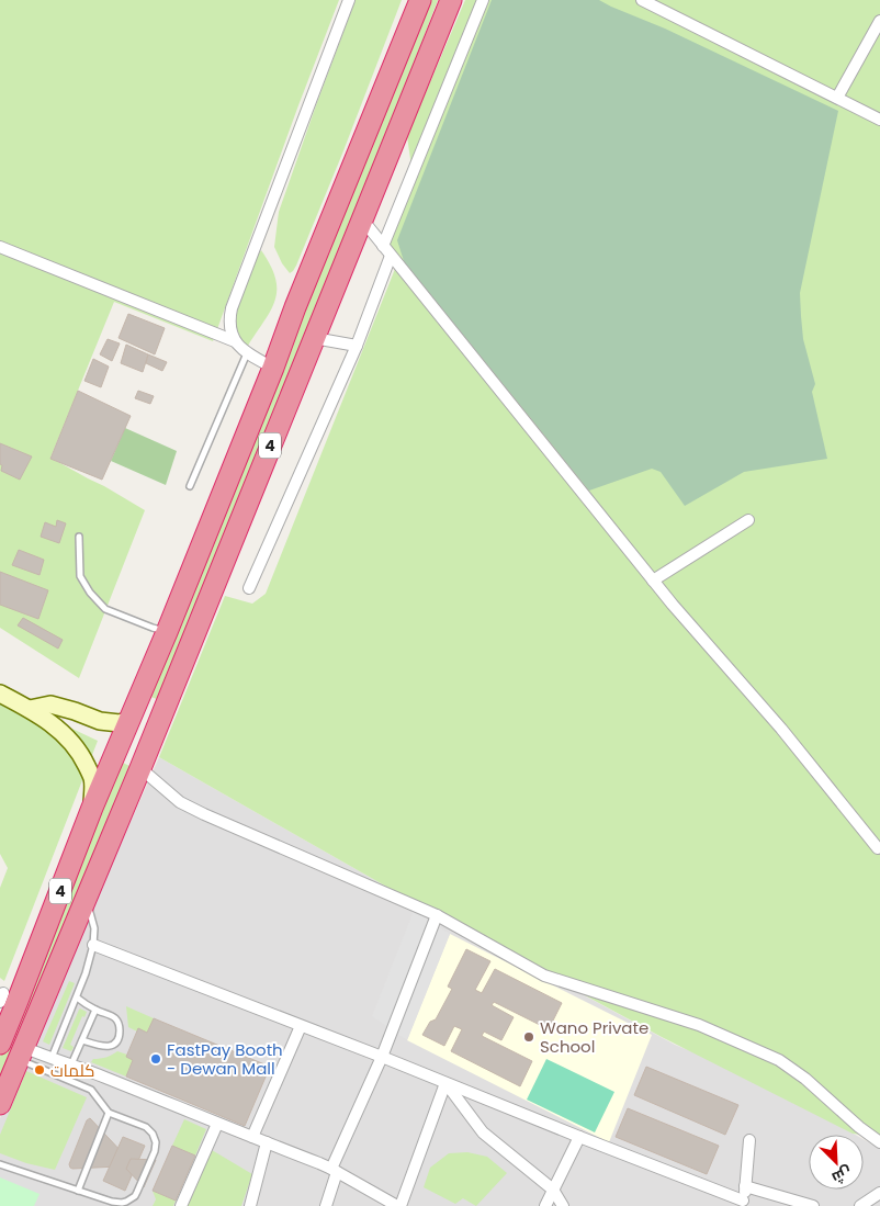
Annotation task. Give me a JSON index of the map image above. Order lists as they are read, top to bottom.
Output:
{
  "streets": {
    "highway": ["4"]
  },
  "places": ["Wano Private School", "FastPay Booth - Dewan Mall", "كلمات"],
  "north": "bottom right"
}
